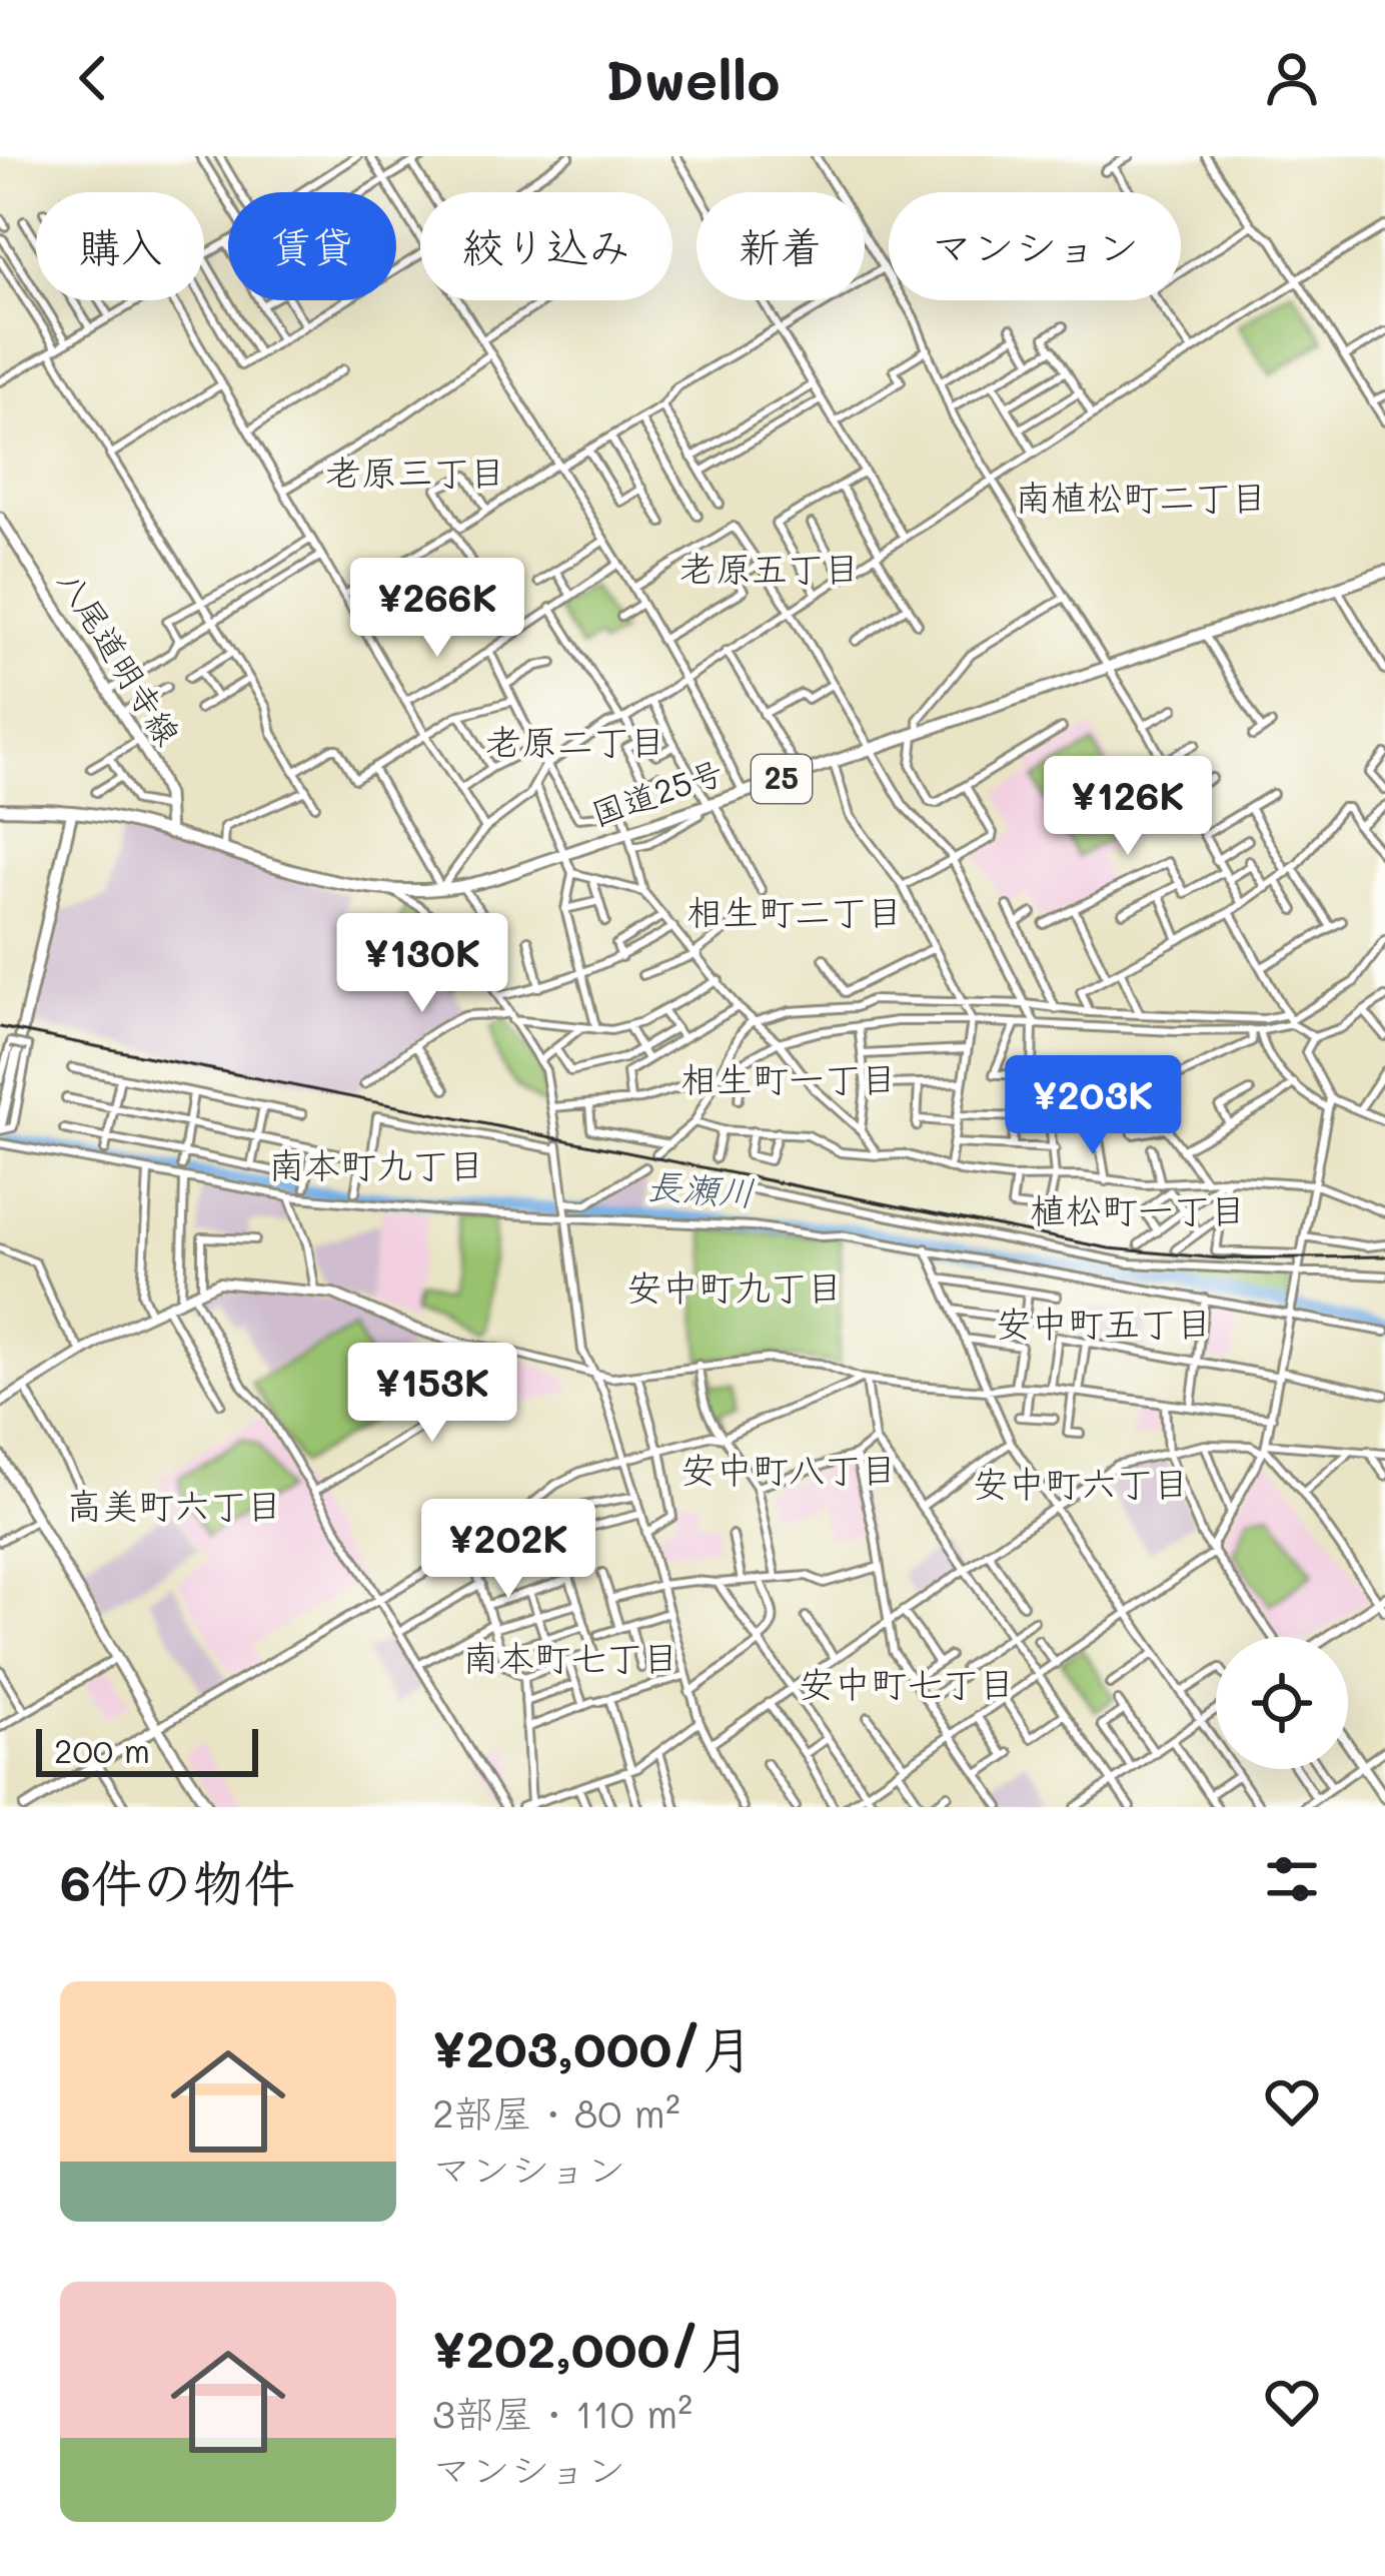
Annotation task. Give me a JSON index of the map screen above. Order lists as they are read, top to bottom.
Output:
{
  "streets": {
    "highway": ["25", "国道25号"],
    "main road": ["八尾道明寺線"]
  },
  "crossings": [
    ["八尾道明寺線", "国道25号"]
  ],
  "districts": [
    "老原三丁目",
    "南植松町二丁目",
    "老原五丁目",
    "老原二丁目",
    "相生町二丁目",
    "相生町一丁目",
    "南本町九丁目",
    "植松町一丁目",
    "安中町九丁目",
    "安中町五丁目",
    "安中町八丁目",
    "安中町六丁目",
    "高美町六丁目",
    "南本町七丁目",
    "安中町七丁目"
  ],
  "water": ["長瀬川"],
  "scale_bar": "200 m",
  "page": {
    "header": "Dwello",
    "chip": [
      "購入",
      "賃貸",
      "絞り込み",
      "新着",
      "マンション"
    ],
    "price": [
      "¥266K",
      "¥126K",
      "¥130K",
      "¥203K",
      "¥153K",
      "¥202K"
    ],
    "scale": "200 m",
    "heading": "6件の物件",
    "list": [
      {
        "name": "¥203,000/月",
        "note": "2部屋 · 80 m² · マンション"
      },
      {
        "name": "¥202,000/月",
        "note": "3部屋 · 110 m² · マンション"
      }
    ]
  }
}
